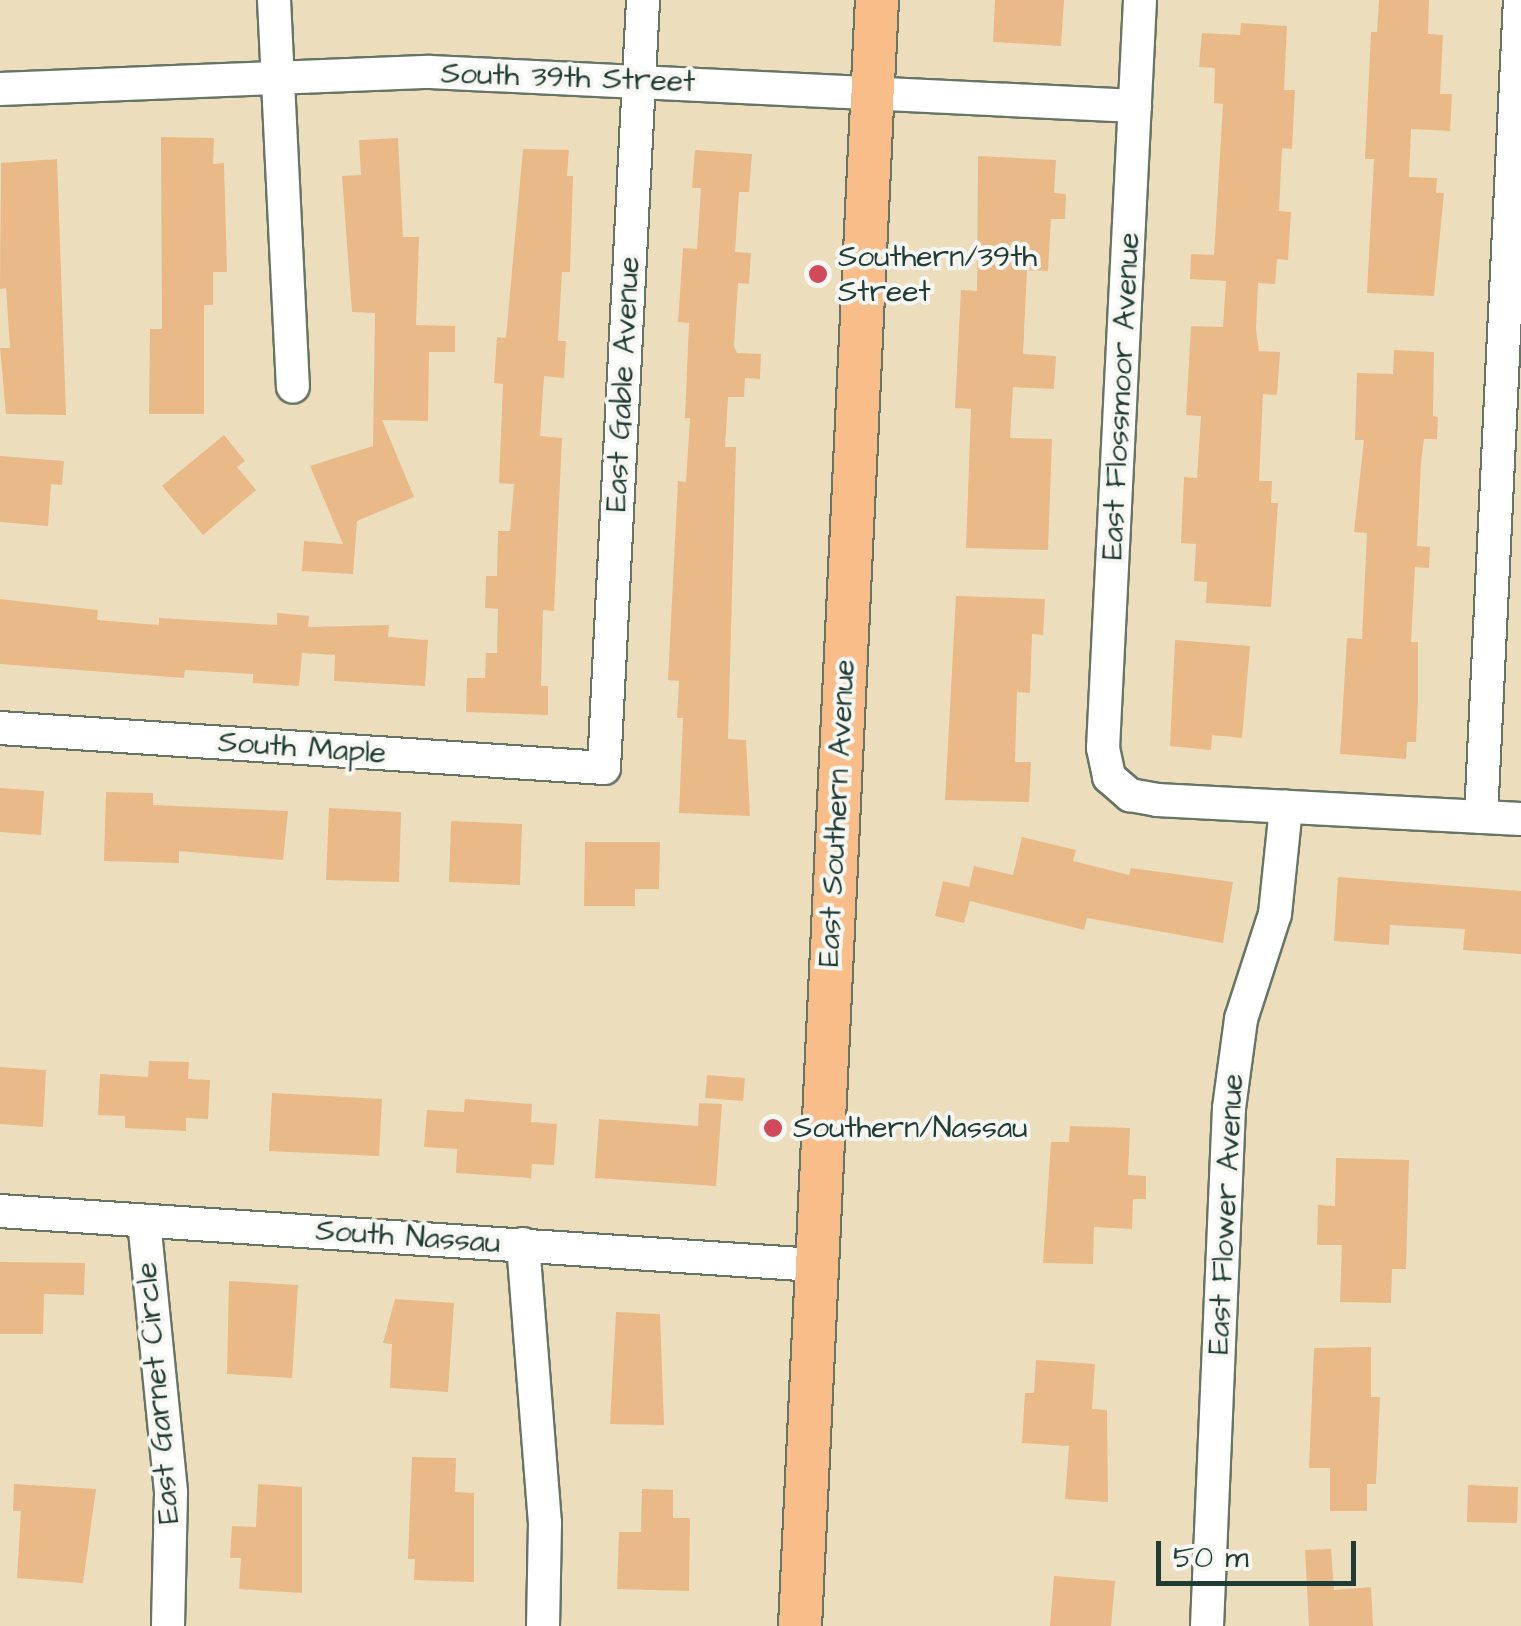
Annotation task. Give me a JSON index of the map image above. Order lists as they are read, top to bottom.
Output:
{
  "streets": {
    "main road": ["East Southern Avenue"],
    "street": [
      "South 39th Street",
      "East Gable Avenue",
      "East Flossmoor Avenue",
      "South Maple",
      "East Flower Avenue",
      "South Nassau",
      "East Garnet Circle"
    ]
  },
  "crossings": [
    ["South 39th Street", "East Gable Avenue"],
    ["South 39th Street", "East Flossmoor Avenue"],
    ["South 39th Street", "East Southern Avenue"],
    ["East Gable Avenue", "South Maple"],
    ["East Flossmoor Avenue", "East Flower Avenue"],
    ["East Southern Avenue", "South Nassau"],
    ["South Nassau", "East Garnet Circle"]
  ],
  "places": ["Southern/39th Street", "Southern/Nassau"],
  "scale_bar": "50 m"
}
